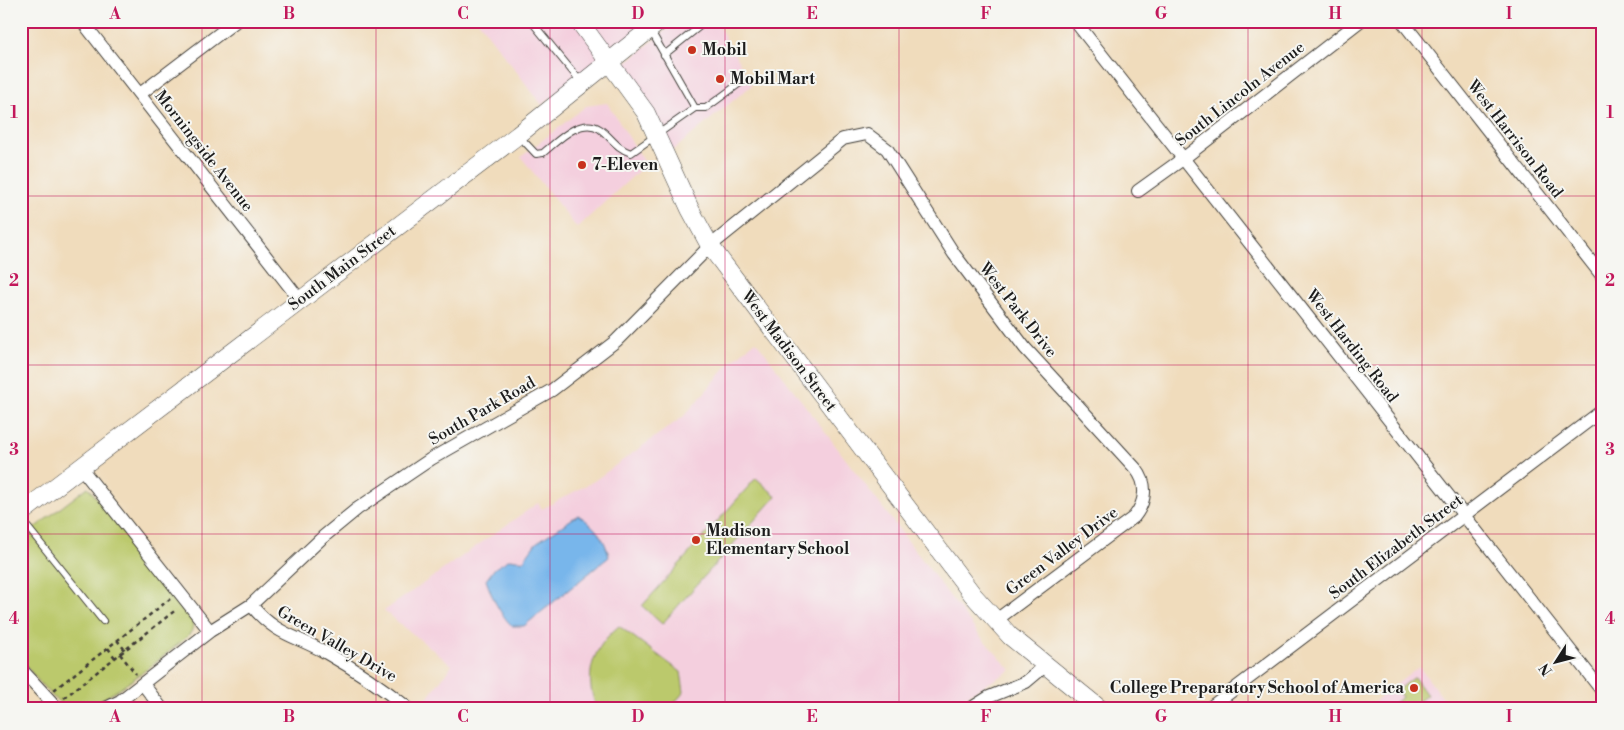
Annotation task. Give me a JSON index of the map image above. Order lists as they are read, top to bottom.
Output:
{
  "streets": {
    "street": [
      "South Lincoln Avenue",
      "West Harrison Road",
      "Morningside Avenue",
      "South Main Street",
      "West Park Drive",
      "West Harding Road",
      "West Madison Street",
      "South Park Road",
      "South Elizabeth Street",
      "Green Valley Drive"
    ]
  },
  "crossings": [
    ["South Lincoln Avenue", "West Harding Road"],
    ["Morningside Avenue", "South Main Street"],
    ["South Main Street", "West Madison Street"],
    ["West Park Drive", "South Park Road"],
    ["West Park Drive", "Green Valley Drive"],
    ["West Harding Road", "South Elizabeth Street"],
    ["West Madison Street", "South Park Road"],
    ["West Madison Street", "Green Valley Drive"],
    ["South Park Road", "Green Valley Drive"]
  ],
  "places": [
    "Mobil",
    "Mobil Mart",
    "7-Eleven",
    "Madison Elementary School",
    "College Preparatory School of America"
  ],
  "north": "bottom left",
  "grid": {
    "columns": [
      "A",
      "B",
      "C",
      "D",
      "E",
      "F",
      "G",
      "H",
      "I"
    ],
    "rows": [
      "1",
      "2",
      "3",
      "4"
    ]
  }
}
